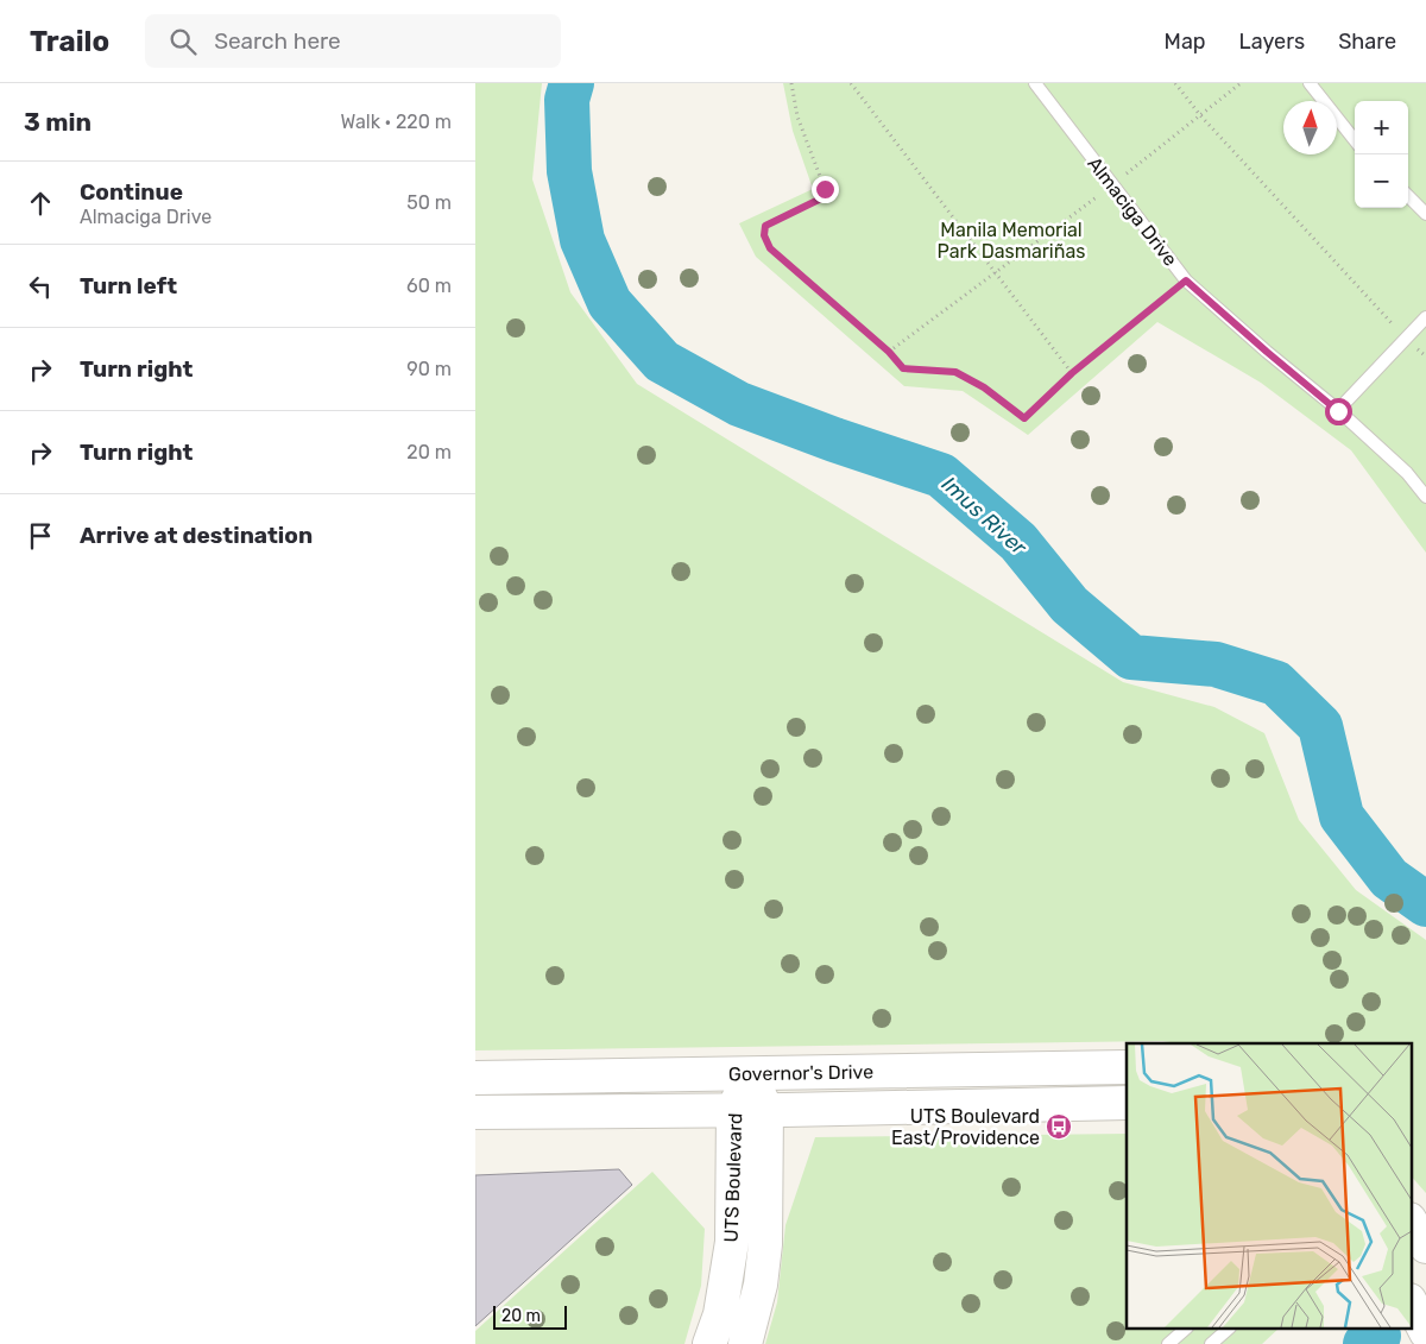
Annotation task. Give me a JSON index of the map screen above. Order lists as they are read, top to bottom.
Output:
{
  "streets": {
    "main road": ["Governor's Drive", "UTS Boulevard"],
    "lane": ["Almaciga Drive"]
  },
  "crossings": [
    ["Governor's Drive", "UTS Boulevard"]
  ],
  "water": ["Imus River"],
  "parks": ["Manila Memorial Park Dasmariñas"],
  "places": {
    "bus stop": ["UTS Boulevard East/Providence"]
  },
  "scale_bar": "20 m",
  "north": "top",
  "page": {
    "header": "Trailo",
    "search": "Search here",
    "nav": ["Map", "Layers", "Share"],
    "heading": ["3 min", "Walk · 220 m"],
    "map_buttons": ["+", "−"],
    "list": [
      ["Continue", "Almaciga Drive", "50 m"],
      ["Turn left", "60 m"],
      ["Turn right", "90 m"],
      ["Turn right", "20 m"],
      "Arrive at destination"
    ],
    "scale": "20 m"
  }
}
